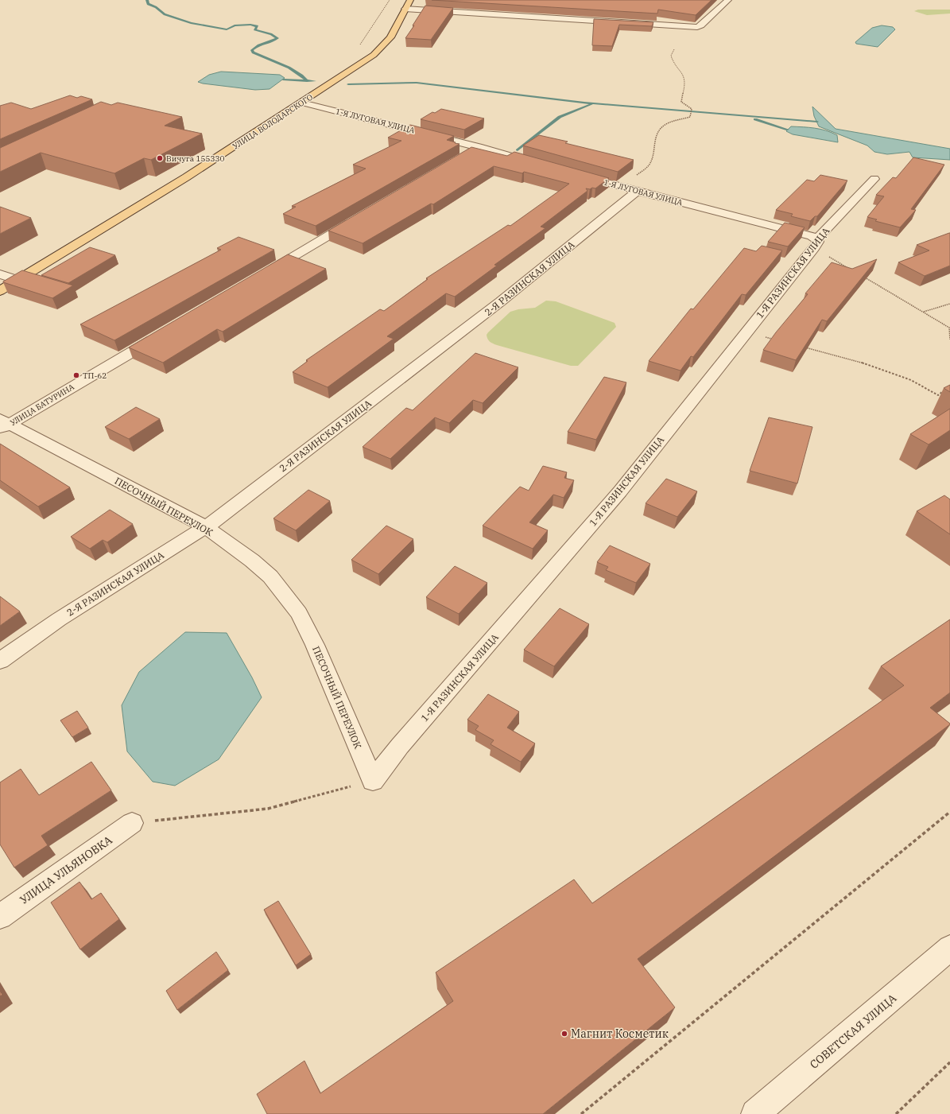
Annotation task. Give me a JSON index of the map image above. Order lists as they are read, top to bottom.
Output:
{
  "streets": {
    "main road": ["УЛИЦА ВОЛОДАРСКОГО"],
    "street": [
      "1-Я ЛУГОВАЯ УЛИЦА",
      "1-Я РАЗИНСКАЯ УЛИЦА",
      "2-Я РАЗИНСКАЯ УЛИЦА",
      "УЛИЦА БАТУРИНА",
      "ПЕСОЧНЫЙ ПЕРЕУЛОК",
      "УЛИЦА УЛЬЯНОВКА",
      "СОВЕТСКАЯ УЛИЦА"
    ]
  },
  "crossings": [
    ["1-Я ЛУГОВАЯ УЛИЦА", "УЛИЦА ВОЛОДАРСКОГО"],
    ["1-Я ЛУГОВАЯ УЛИЦА", "1-Я РАЗИНСКАЯ УЛИЦА"],
    ["1-Я ЛУГОВАЯ УЛИЦА", "2-Я РАЗИНСКАЯ УЛИЦА"],
    ["1-Я РАЗИНСКАЯ УЛИЦА", "ПЕСОЧНЫЙ ПЕРЕУЛОК"],
    ["2-Я РАЗИНСКАЯ УЛИЦА", "ПЕСОЧНЫЙ ПЕРЕУЛОК"],
    ["УЛИЦА БАТУРИНА", "ПЕСОЧНЫЙ ПЕРЕУЛОК"]
  ],
  "places": ["Вичуга 155330", "ТП-62", "Магнит Косметик"]
}
